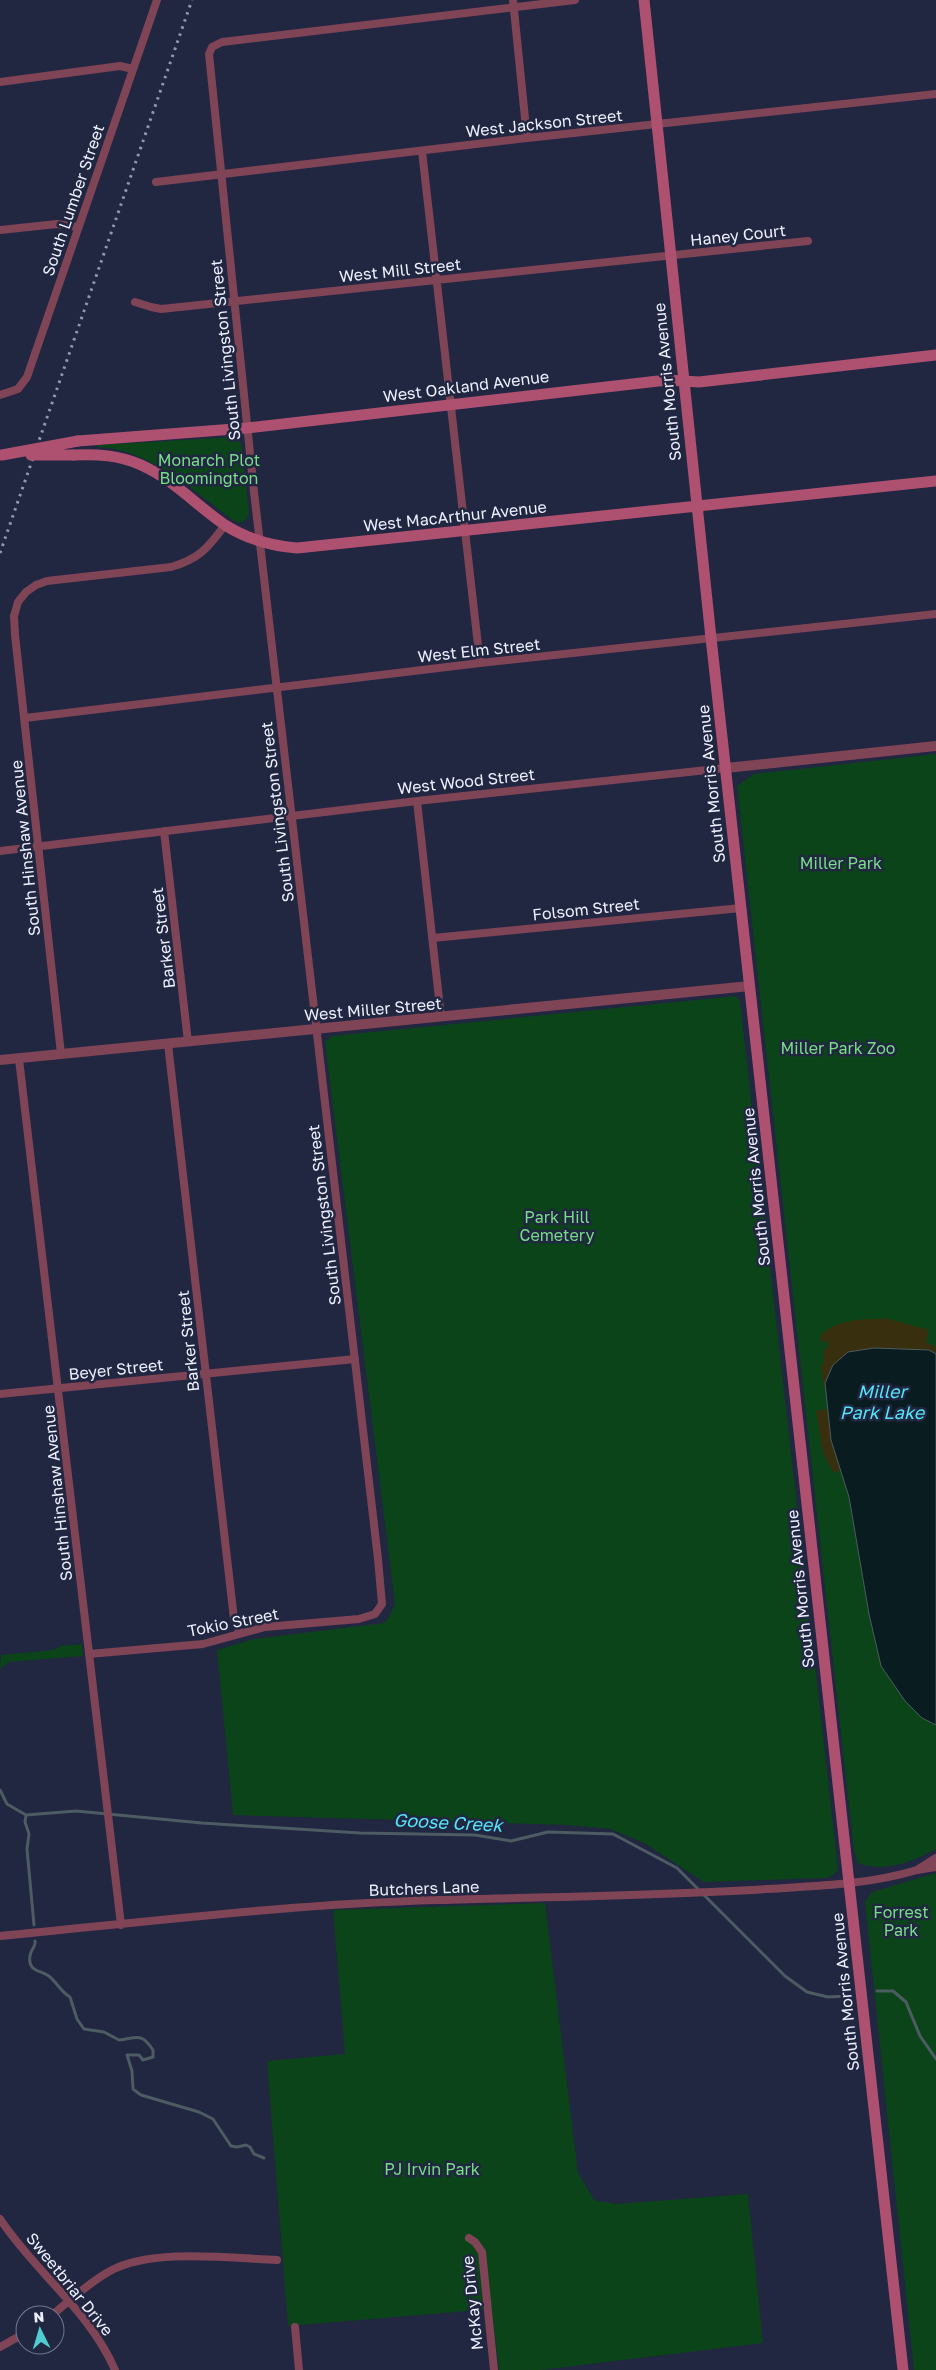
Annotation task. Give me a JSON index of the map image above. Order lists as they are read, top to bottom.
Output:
{
  "streets": {
    "main road": ["South Morris Avenue", "West Oakland Avenue", "West MacArthur Avenue"],
    "street": [
      "West Jackson Street",
      "South Lumber Street",
      "Haney Court",
      "West Mill Street",
      "South Livingston Street",
      "West Elm Street",
      "West Wood Street",
      "South Hinshaw Avenue",
      "Folsom Street",
      "Barker Street",
      "West Miller Street",
      "Beyer Street",
      "Tokio Street",
      "Butchers Lane",
      "Sweetbriar Drive",
      "McKay Drive"
    ]
  },
  "crossings": [
    ["West Jackson Street", "South Livingston Street"],
    ["West Jackson Street", "South Morris Avenue"],
    ["Haney Court", "West Mill Street"],
    ["Haney Court", "South Morris Avenue"],
    ["West Mill Street", "South Livingston Street"],
    ["West Mill Street", "South Morris Avenue"],
    ["South Livingston Street", "West Oakland Avenue"],
    ["South Livingston Street", "West MacArthur Avenue"],
    ["South Livingston Street", "West Elm Street"],
    ["South Livingston Street", "West Wood Street"],
    ["South Livingston Street", "West Miller Street"],
    ["South Livingston Street", "Beyer Street"],
    ["South Livingston Street", "Tokio Street"],
    ["South Morris Avenue", "West Oakland Avenue"],
    ["South Morris Avenue", "West MacArthur Avenue"],
    ["South Morris Avenue", "West Elm Street"],
    ["South Morris Avenue", "West Wood Street"],
    ["South Morris Avenue", "Folsom Street"],
    ["South Morris Avenue", "West Miller Street"],
    ["South Morris Avenue", "Butchers Lane"],
    ["West Oakland Avenue", "West MacArthur Avenue"],
    ["West MacArthur Avenue", "South Hinshaw Avenue"],
    ["West Elm Street", "South Hinshaw Avenue"],
    ["West Wood Street", "South Hinshaw Avenue"],
    ["West Wood Street", "Barker Street"],
    ["South Hinshaw Avenue", "West Miller Street"],
    ["South Hinshaw Avenue", "Beyer Street"],
    ["South Hinshaw Avenue", "Tokio Street"],
    ["South Hinshaw Avenue", "Butchers Lane"],
    ["Barker Street", "West Miller Street"],
    ["Barker Street", "Beyer Street"],
    ["Barker Street", "Tokio Street"]
  ],
  "water": ["Miller Park Lake", "Goose Creek"],
  "parks": [
    "Monarch Plot Bloomington",
    "Miller Park",
    "Miller Park Zoo",
    "Park Hill Cemetery",
    "Forrest Park",
    "PJ Irvin Park"
  ],
  "north": "top"
}
